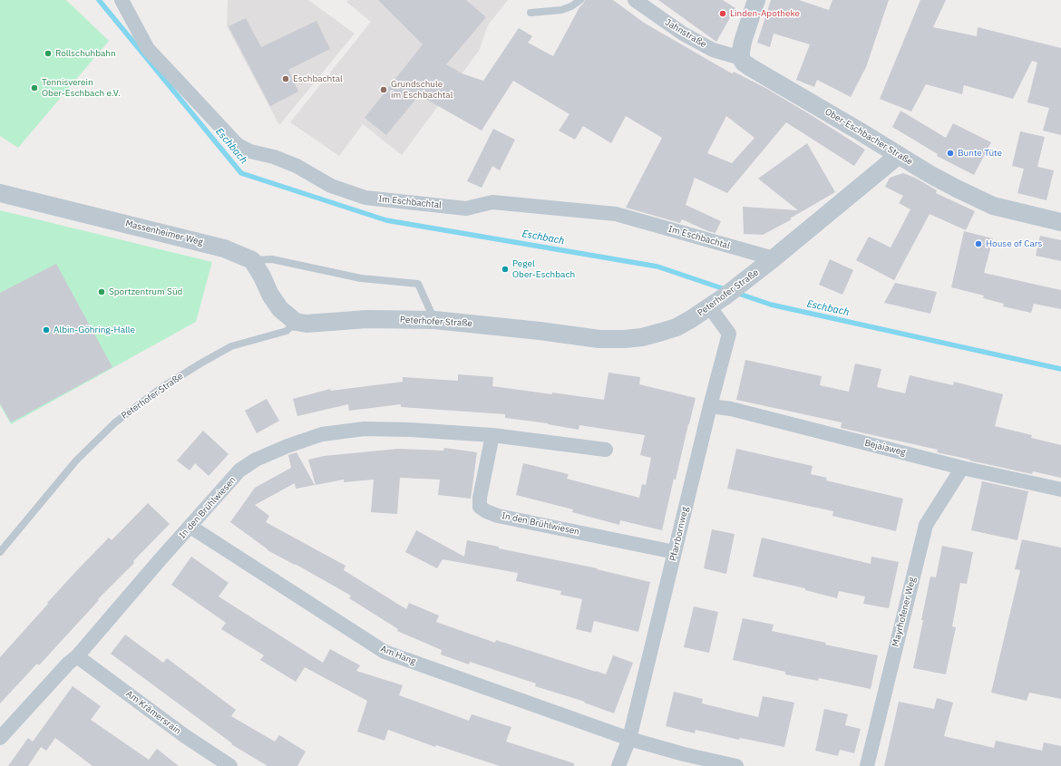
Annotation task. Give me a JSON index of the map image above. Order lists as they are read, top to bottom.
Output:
{
  "streets": {
    "street": [
      "Jahnstraße",
      "Ober-Eschbacher Straße",
      "Im Eschbachtal",
      "Massenheimer Weg",
      "Peterhofer Straße",
      "Bejaiaweg",
      "In den Brühlwiesen",
      "Pfarrbornweg",
      "Mayrhofener Weg",
      "Am Hang",
      "Am Krämersrain"
    ]
  },
  "crossings": [
    ["Jahnstraße", "Ober-Eschbacher Straße"],
    ["Ober-Eschbacher Straße", "Peterhofer Straße"],
    ["Im Eschbachtal", "Peterhofer Straße"],
    ["Peterhofer Straße", "Pfarrbornweg"],
    ["Bejaiaweg", "Pfarrbornweg"],
    ["Bejaiaweg", "Mayrhofener Weg"],
    ["In den Brühlwiesen", "Pfarrbornweg"],
    ["In den Brühlwiesen", "Am Hang"],
    ["In den Brühlwiesen", "Am Krämersrain"],
    ["Pfarrbornweg", "Am Hang"]
  ],
  "water": ["Eschbach"],
  "places": [
    "Linden-Apotheke",
    "Rollschuhbahn",
    "Eschbachtal",
    "Tennisverein Ober-Eschbach e.V.",
    "Grundschule im Eschbachtal",
    "Bunte Tüte",
    "House of Cars",
    "Pegel Ober-Eschbach",
    "Sportzentrum Süd",
    "Albin-Göhring-Halle"
  ]
}
